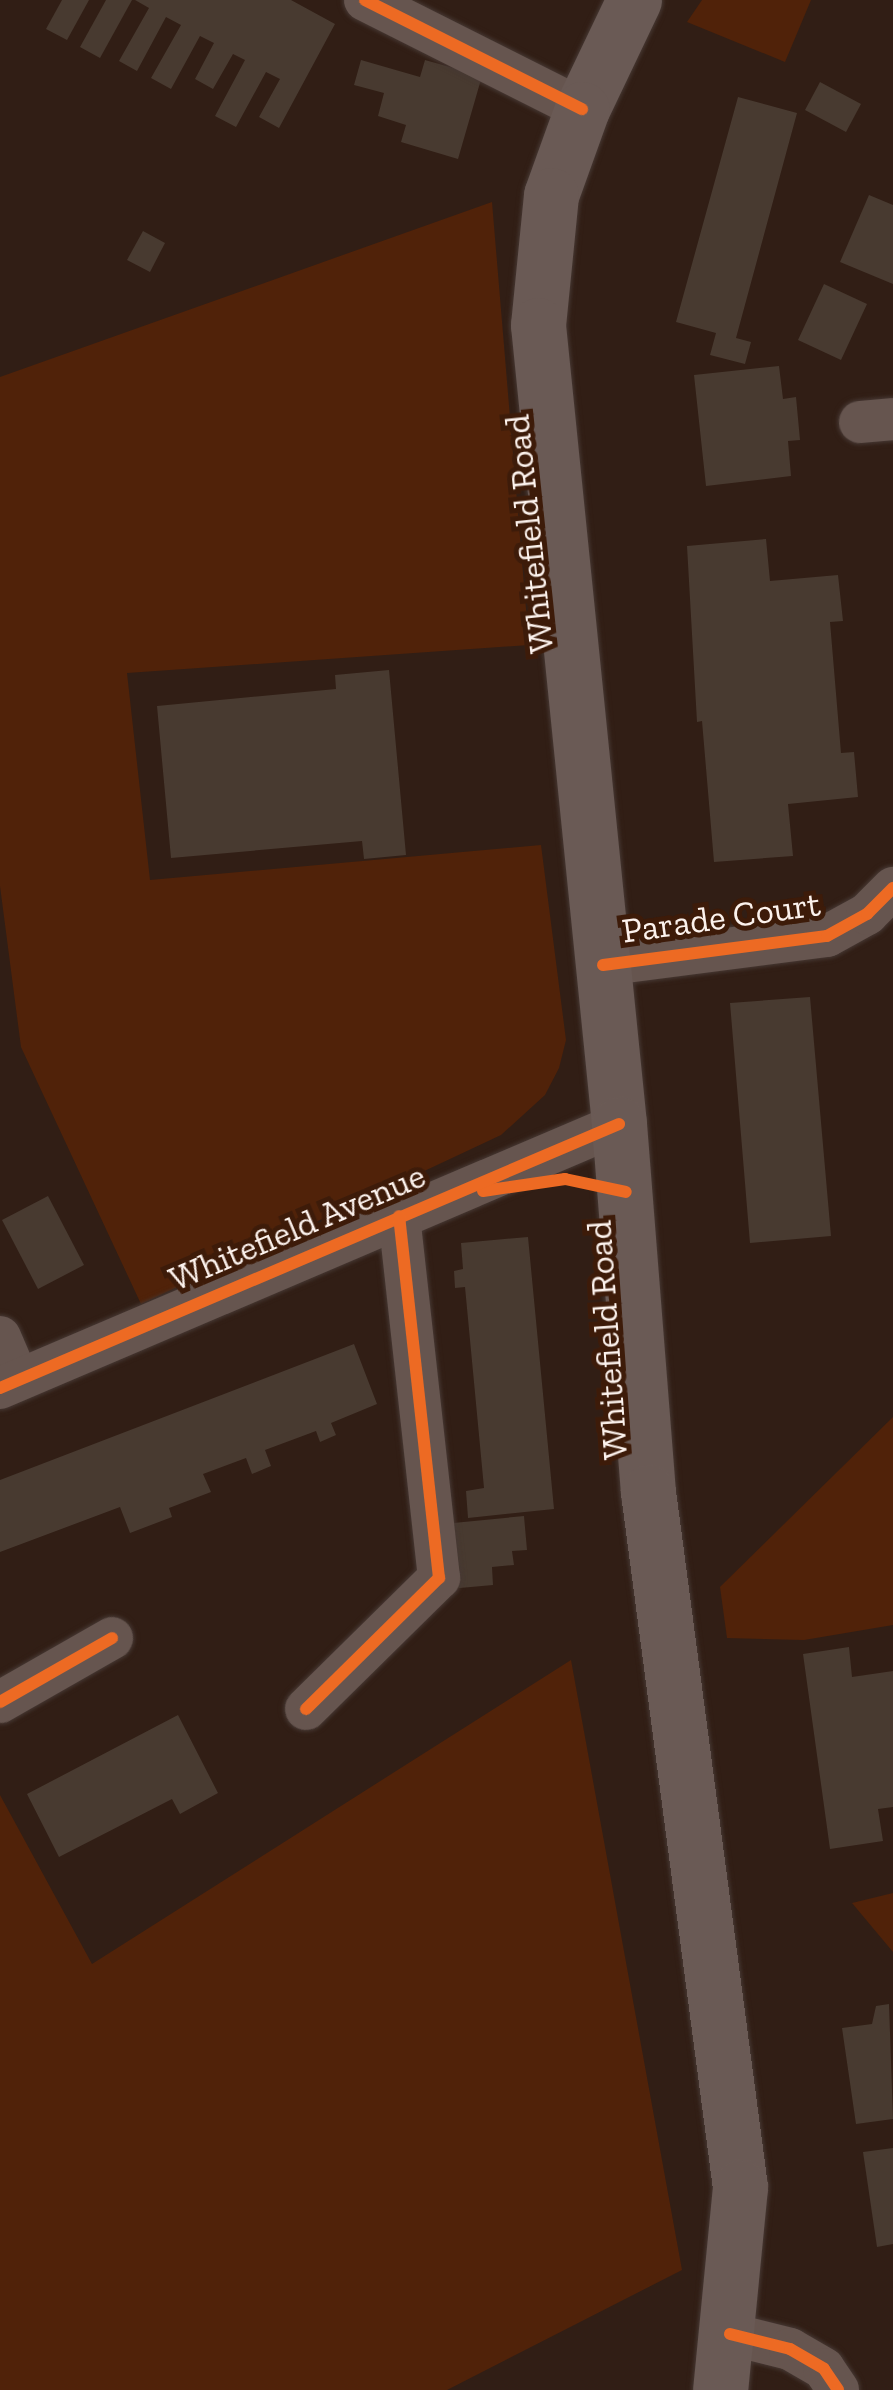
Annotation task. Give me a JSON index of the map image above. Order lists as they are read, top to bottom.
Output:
{
  "streets": {
    "main road": ["Whitefield Road"],
    "street": ["Parade Court", "Whitefield Avenue"]
  },
  "crossings": [
    ["Whitefield Road", "Parade Court"],
    ["Whitefield Road", "Whitefield Avenue"]
  ]
}
